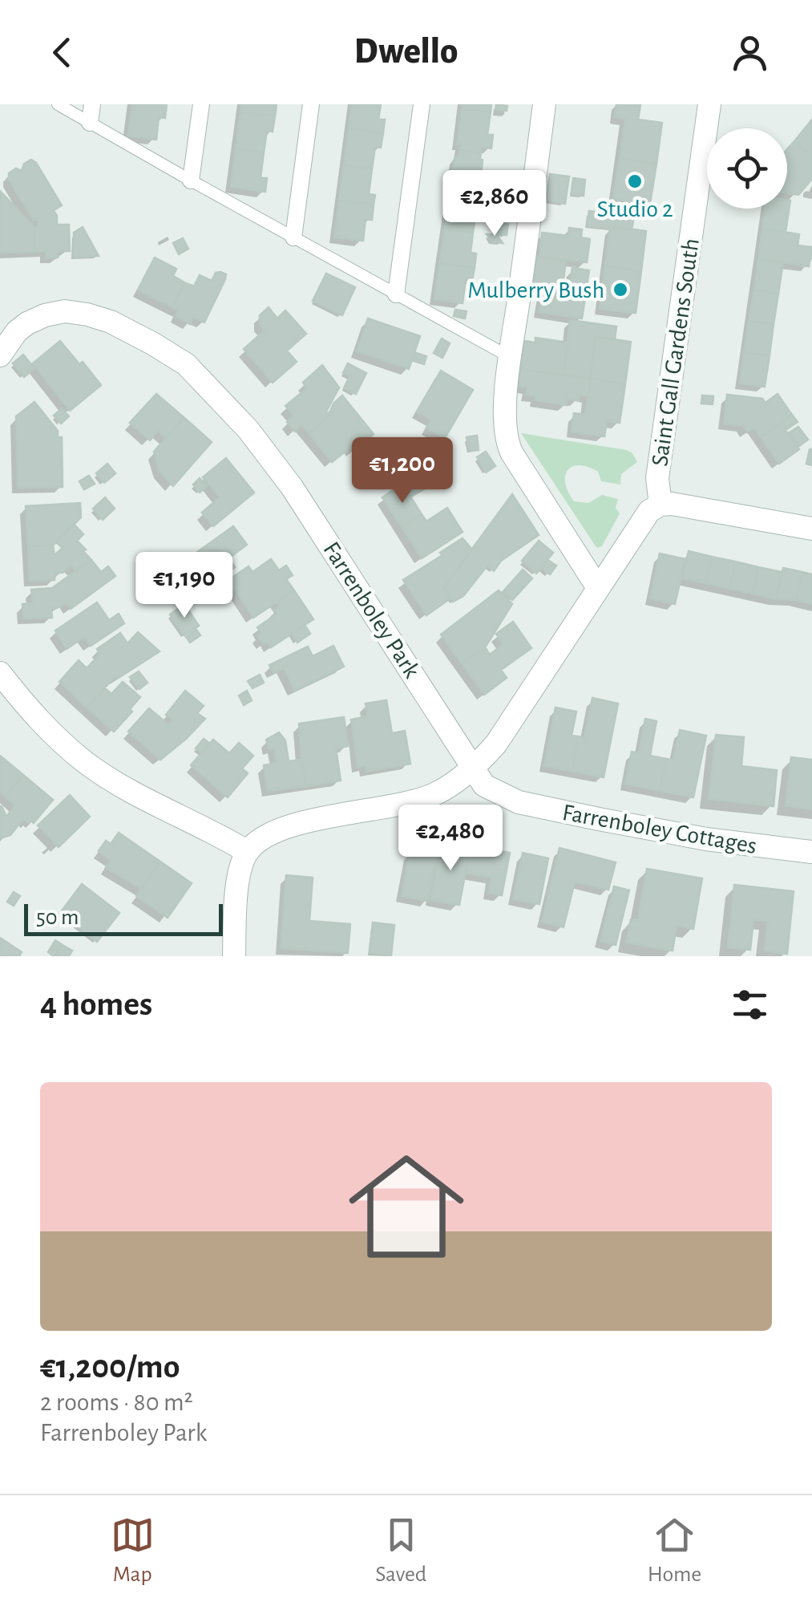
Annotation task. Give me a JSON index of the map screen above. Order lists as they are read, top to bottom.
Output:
{
  "streets": {
    "street": ["Saint Gall Gardens South", "Farrenboley Park", "Farrenboley Cottages"]
  },
  "crossings": [
    ["Farrenboley Park", "Farrenboley Cottages"]
  ],
  "places": ["Studio 2", "Mulberry Bush"],
  "scale_bar": "50 m",
  "page": {
    "header": "Dwello",
    "price": [
      "€2,860",
      "€1,200",
      "€1,190",
      "€2,480"
    ],
    "scale": "50 m",
    "heading": "4 homes",
    "list": [
      {
        "name": "€1,200/mo",
        "note": "2 rooms · 80 m² · Farrenboley Park"
      }
    ],
    "tabs": ["Map", "Saved", "Home"]
  }
}
